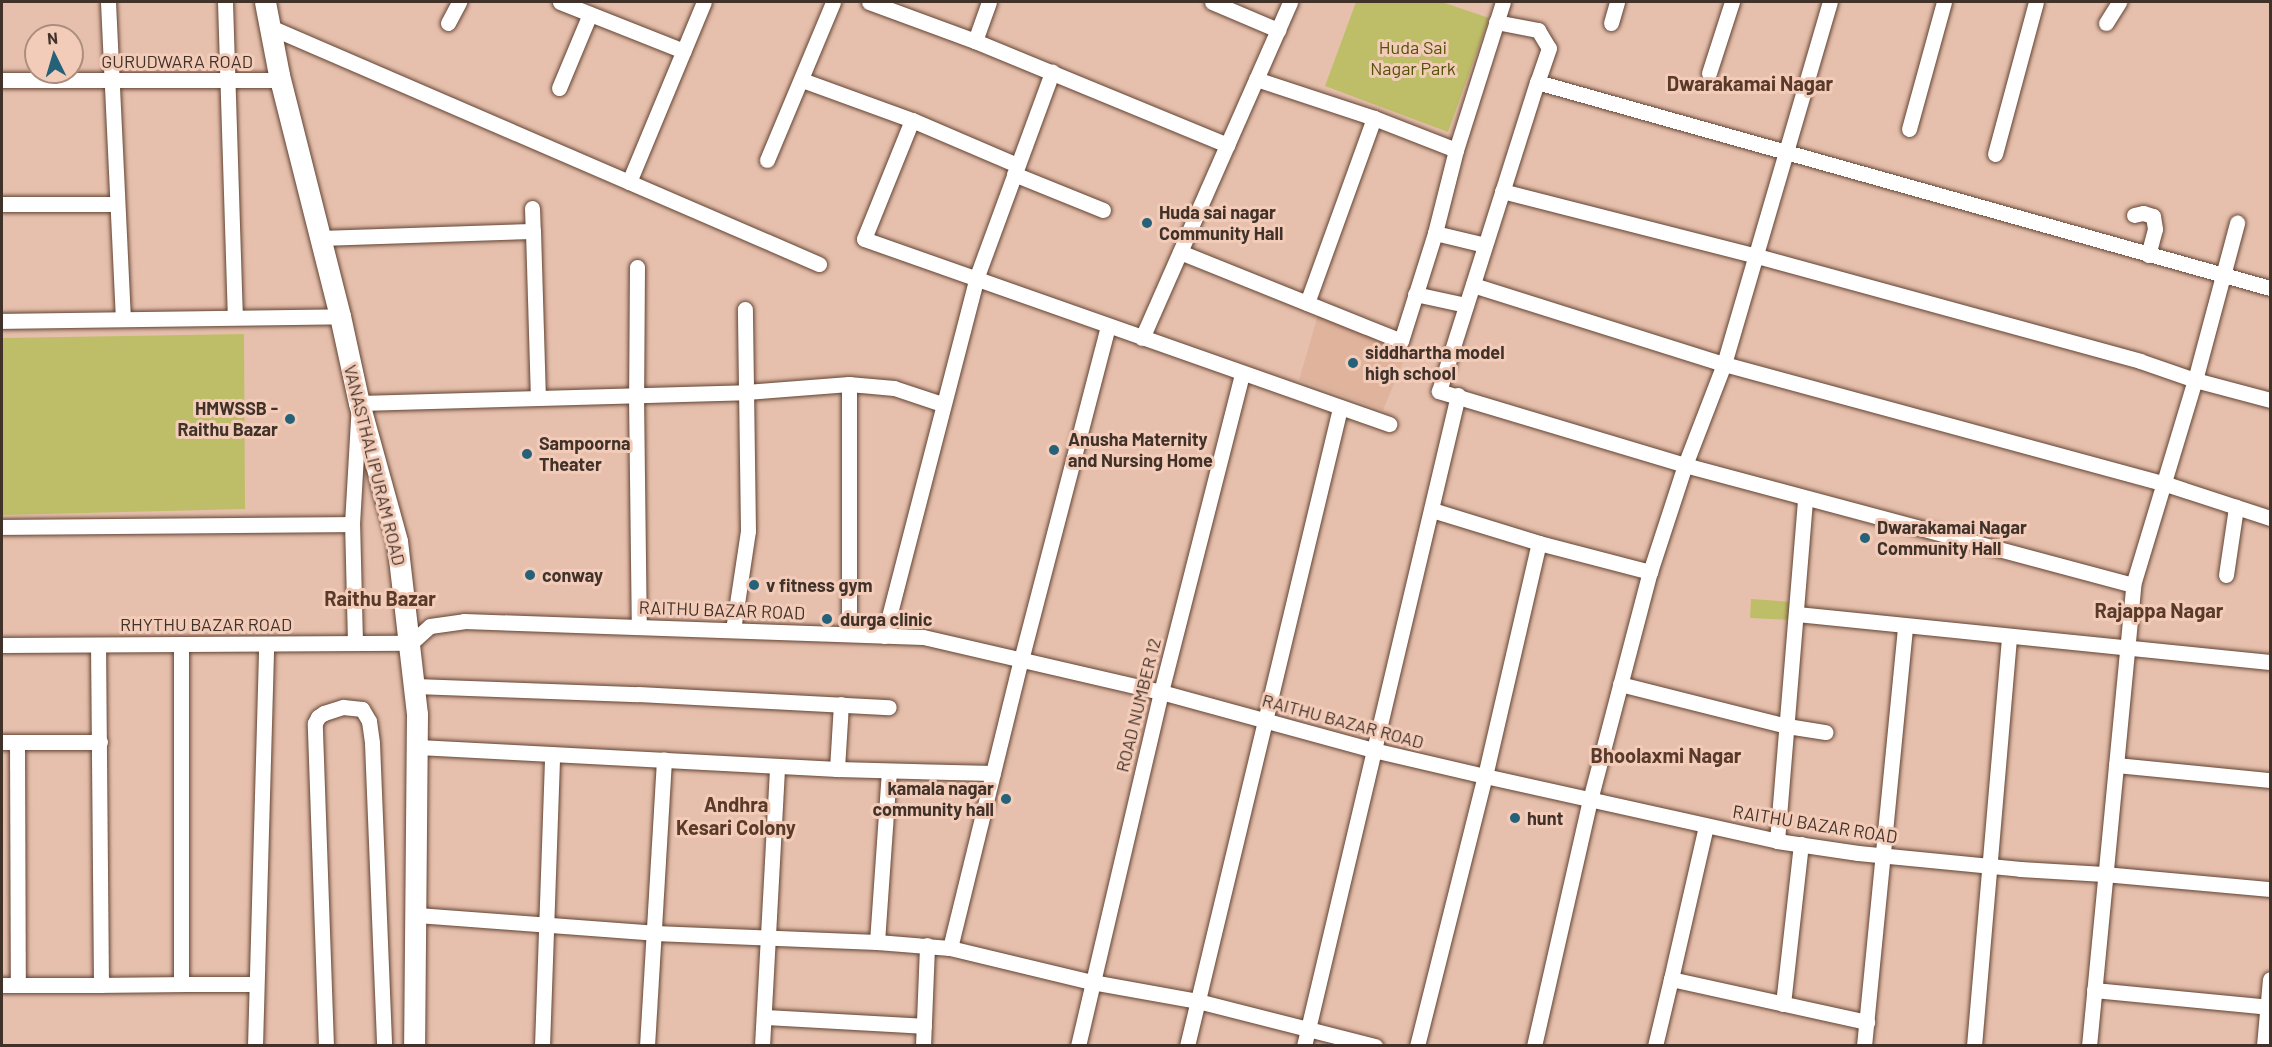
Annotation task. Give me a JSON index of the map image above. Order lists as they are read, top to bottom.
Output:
{
  "streets": {
    "street": [
      "GURUDWARA ROAD",
      "VANASTHALIPURAM ROAD",
      "RAITHU BAZAR ROAD",
      "RHYTHU BAZAR ROAD",
      "ROAD NUMBER 12"
    ]
  },
  "crossings": [
    ["GURUDWARA ROAD", "VANASTHALIPURAM ROAD"],
    ["VANASTHALIPURAM ROAD", "RAITHU BAZAR ROAD"],
    ["VANASTHALIPURAM ROAD", "RHYTHU BAZAR ROAD"],
    ["RAITHU BAZAR ROAD", "RHYTHU BAZAR ROAD"],
    ["RAITHU BAZAR ROAD", "ROAD NUMBER 12"]
  ],
  "districts": [
    "Dwarakamai Nagar",
    "Raithu Bazar",
    "Rajappa Nagar",
    "Bhoolaxmi Nagar",
    "Andhra Kesari Colony"
  ],
  "parks": ["Huda Sai Nagar Park"],
  "places": [
    "Huda sai nagar Community Hall",
    "siddhartha model high school",
    "HMWSSB - Raithu Bazar",
    "Anusha Maternity and Nursing Home",
    "Sampoorna Theater",
    "Dwarakamai Nagar Community Hall",
    "conway",
    "v fitness gym",
    "durga clinic",
    "kamala nagar community hall",
    "hunt"
  ],
  "north": "top"
}
